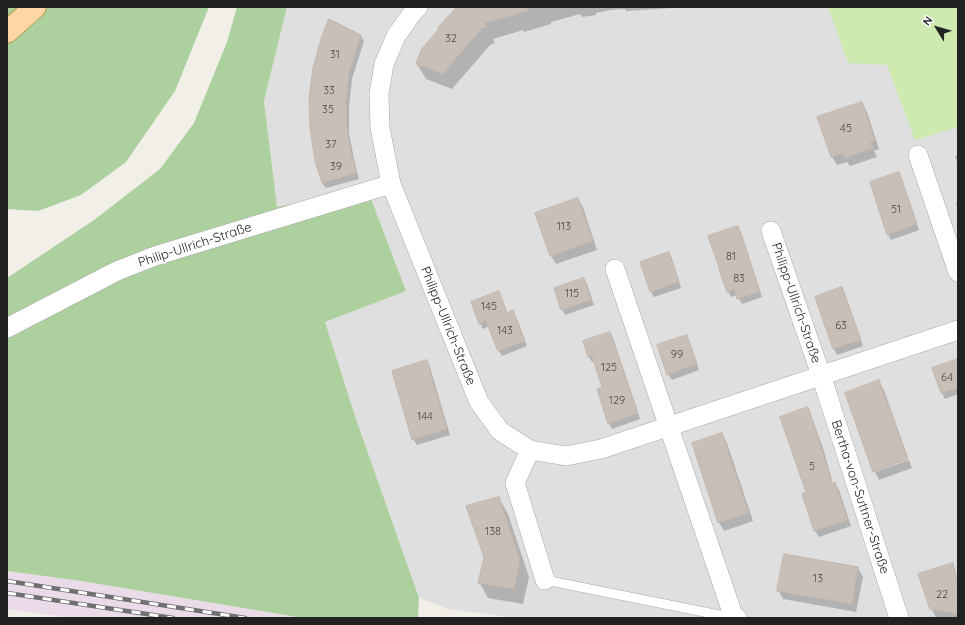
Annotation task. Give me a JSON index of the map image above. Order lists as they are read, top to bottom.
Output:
{
  "streets": {
    "street": ["Philip-Ullrich-Straße", "Philipp-Ullrich-Straße", "Bertha-von-Suttner-Straße"]
  },
  "crossings": [
    ["Philip-Ullrich-Straße", "Philipp-Ullrich-Straße"],
    ["Philipp-Ullrich-Straße", "Bertha-von-Suttner-Straße"]
  ],
  "house_numbers": [
    "32",
    "31",
    "33",
    "35",
    "45",
    "37",
    "39",
    "51",
    "113",
    "81",
    "83",
    "115",
    "145",
    "63",
    "143",
    "99",
    "125",
    "64",
    "129",
    "144",
    "5",
    "138",
    "13",
    "22"
  ],
  "north": "top left"
}
